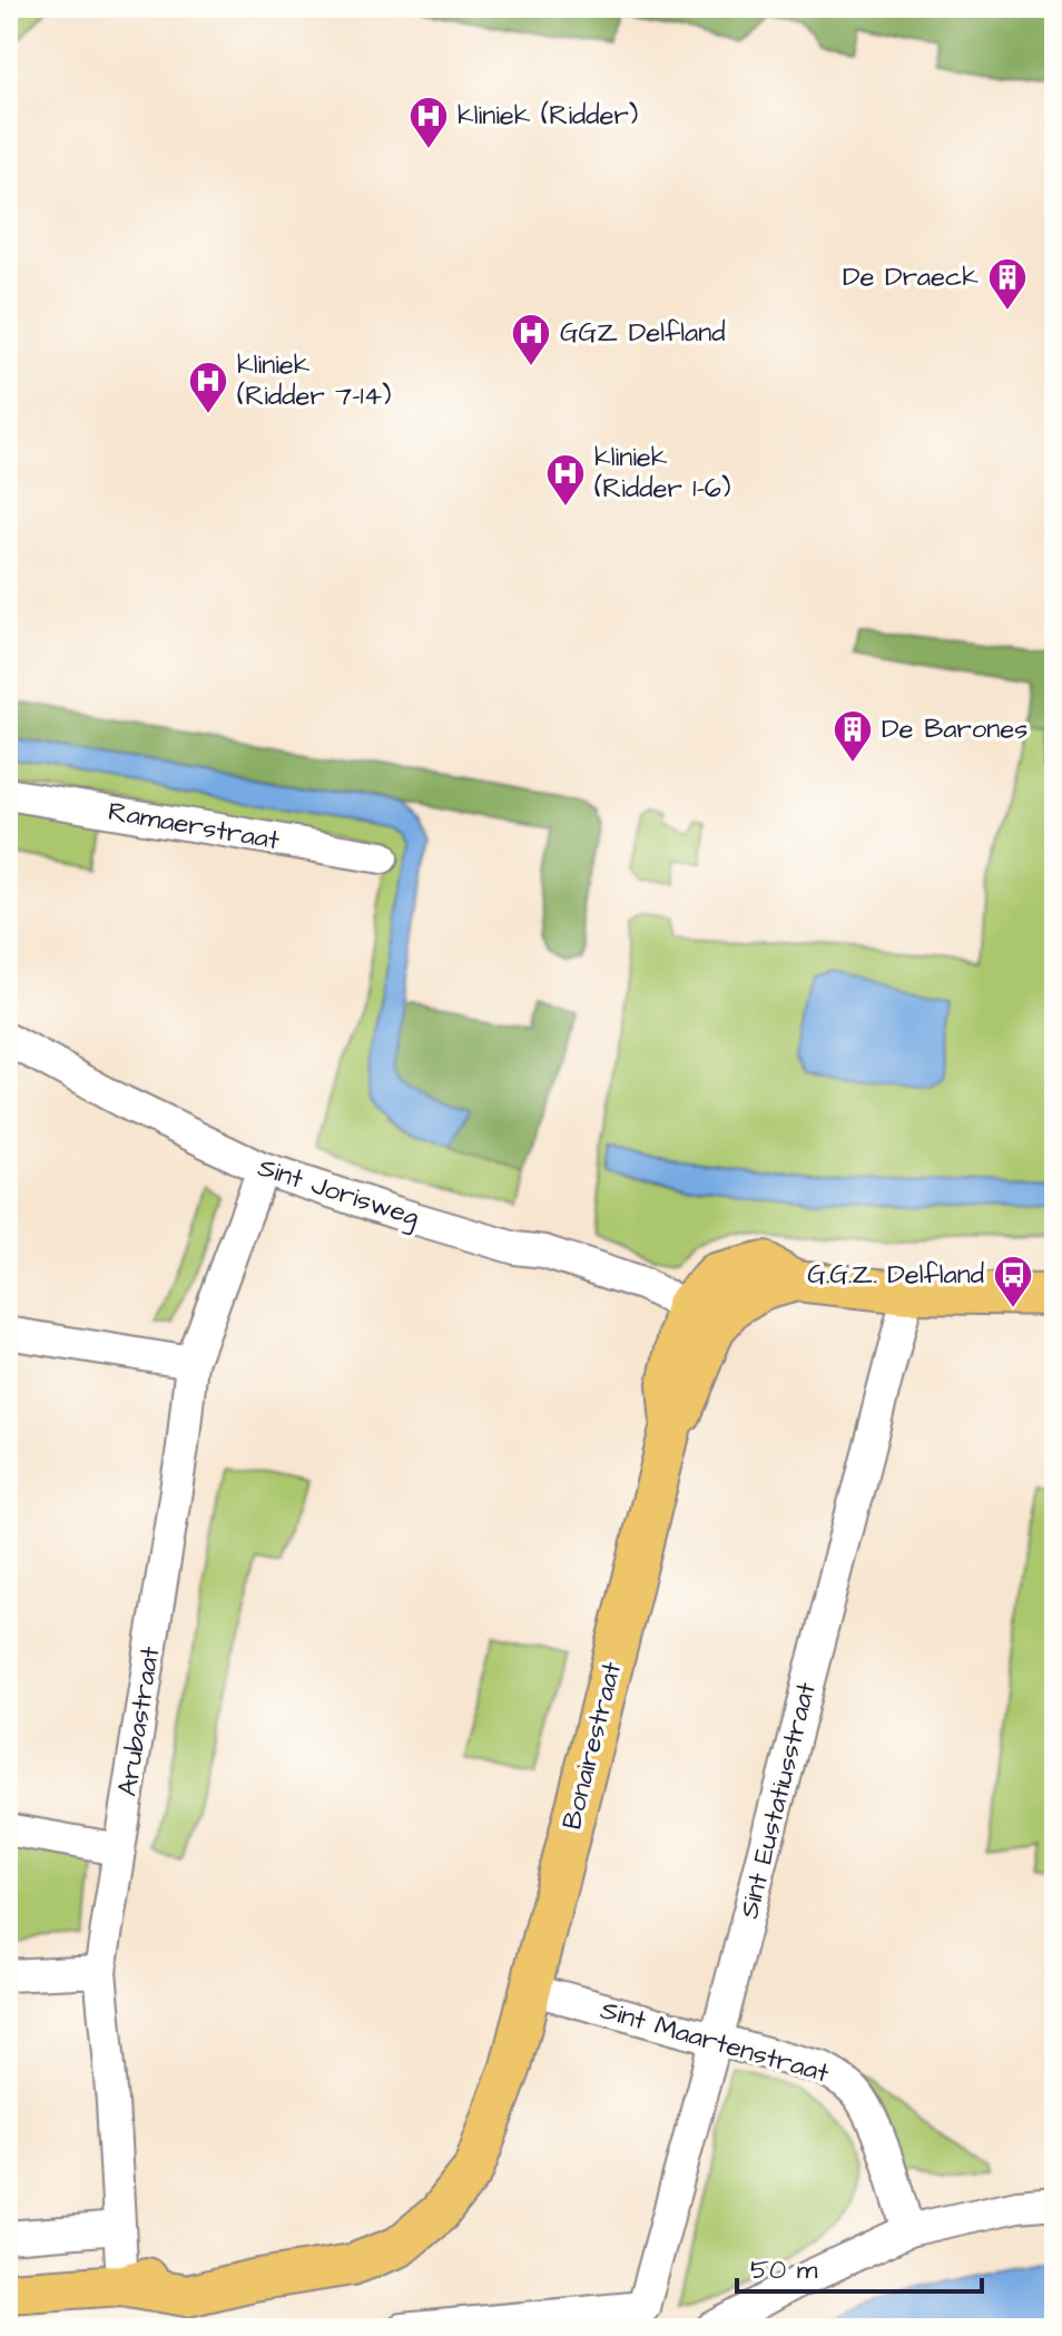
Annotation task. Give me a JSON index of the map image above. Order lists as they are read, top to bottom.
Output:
{
  "streets": {
    "main road": ["Bonairestraat"],
    "street": [
      "Ramaerstraat",
      "Sint Jorisweg",
      "Arubastraat",
      "Sint Eustatiusstraat",
      "Sint Maartenstraat"
    ]
  },
  "crossings": [
    ["Sint Jorisweg", "Arubastraat"],
    ["Sint Jorisweg", "Bonairestraat"],
    ["Arubastraat", "Bonairestraat"],
    ["Bonairestraat", "Sint Maartenstraat"],
    ["Sint Eustatiusstraat", "Sint Maartenstraat"]
  ],
  "places": {
    "hospital": [
      "kliniek (Ridder)",
      "GGZ Delfland",
      "kliniek (Ridder 7-14)",
      "kliniek (Ridder 1-6)"
    ],
    "building": ["De Draeck", "De Barones"],
    "bus stop": ["G.G.Z. Delfland"]
  },
  "scale_bar": "50 m"
}
